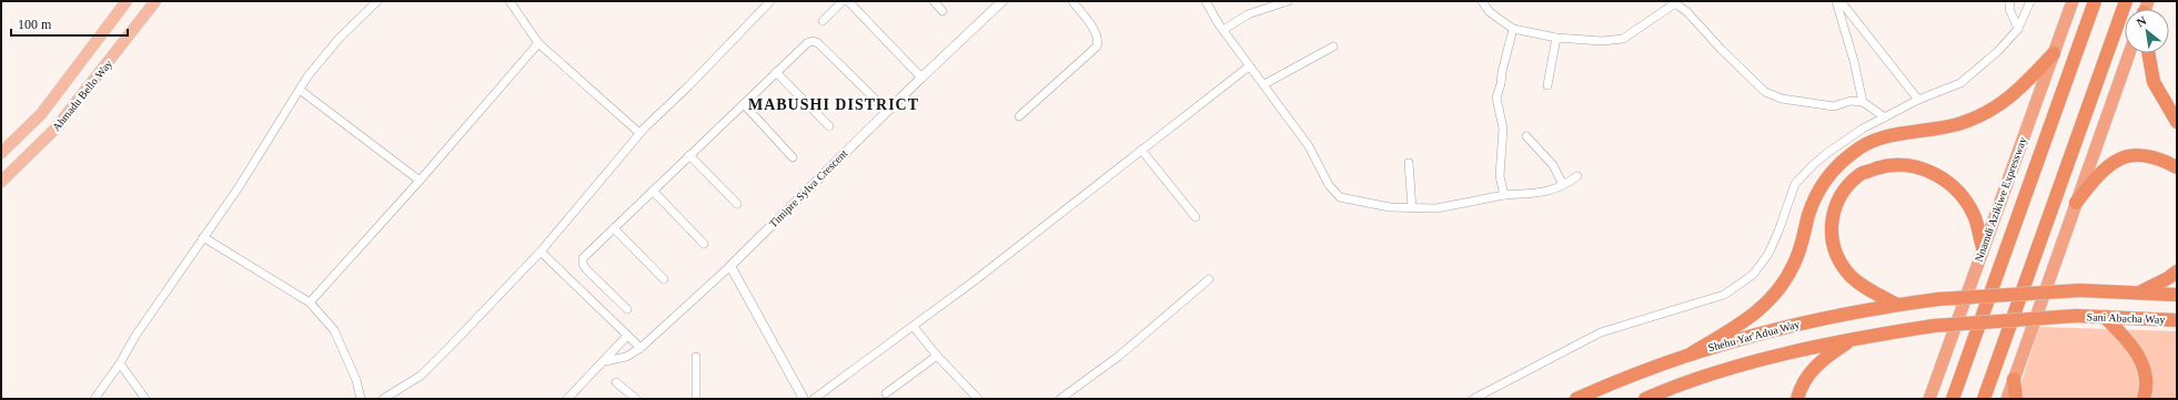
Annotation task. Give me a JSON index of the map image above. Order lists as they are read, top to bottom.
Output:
{
  "streets": {
    "highway": ["Nnamdi Azikiwe Expressway", "Sani Abacha Way", "Shehu Yar'Adua Way"],
    "main road": ["Ahmadu Bello Way"],
    "street": ["Timipre Sylva Crescent"]
  },
  "districts": ["MABUSHI DISTRICT"],
  "scale_bar": "100 m",
  "north": "top left"
}
